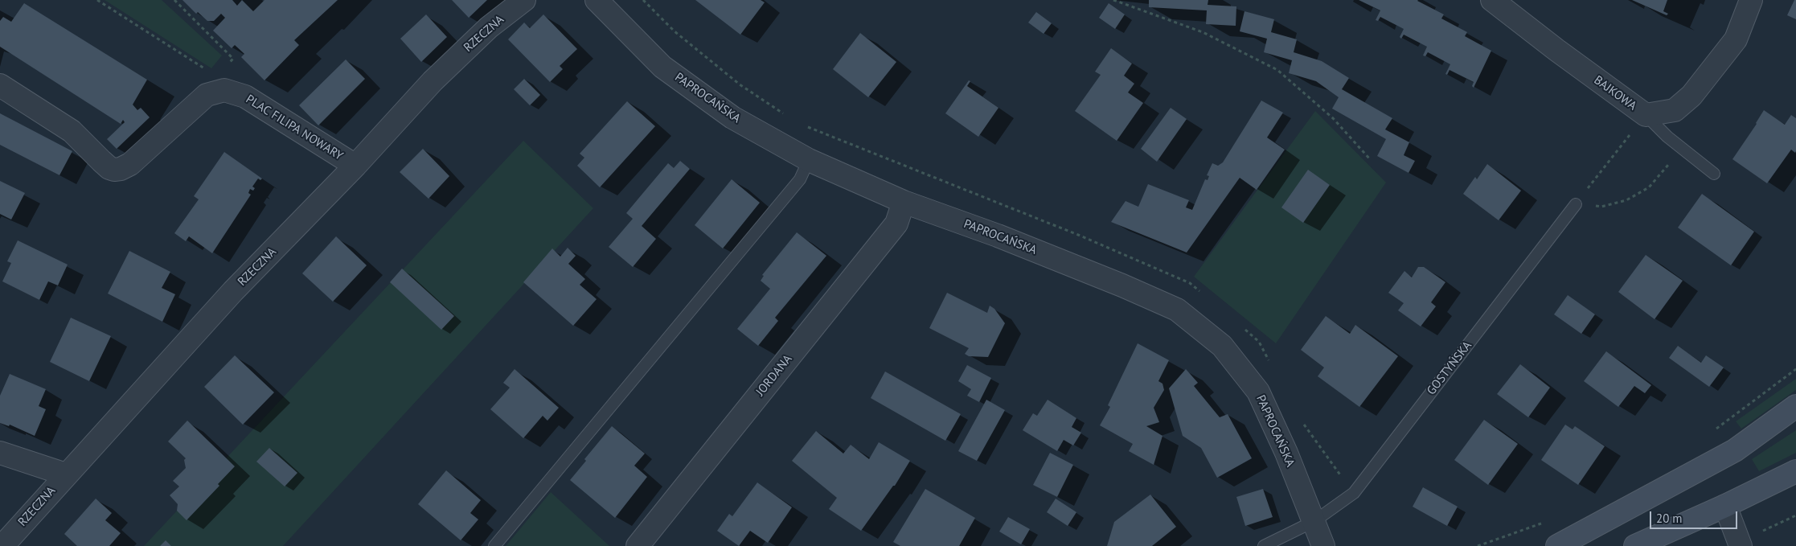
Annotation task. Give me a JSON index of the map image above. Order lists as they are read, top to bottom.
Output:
{
  "streets": {
    "street": [
      "RZECZNA",
      "BAJKOWA",
      "PAPROCAŃSKA",
      "PLAC FILIPA NOWARY",
      "JORDANA"
    ],
    "lane": ["GOSTYŃSKA"]
  },
  "crossings": [
    ["RZECZNA", "PLAC FILIPA NOWARY"],
    ["PAPROCAŃSKA", "GOSTYŃSKA"],
    ["PAPROCAŃSKA", "JORDANA"]
  ],
  "scale_bar": "20 m"
}
